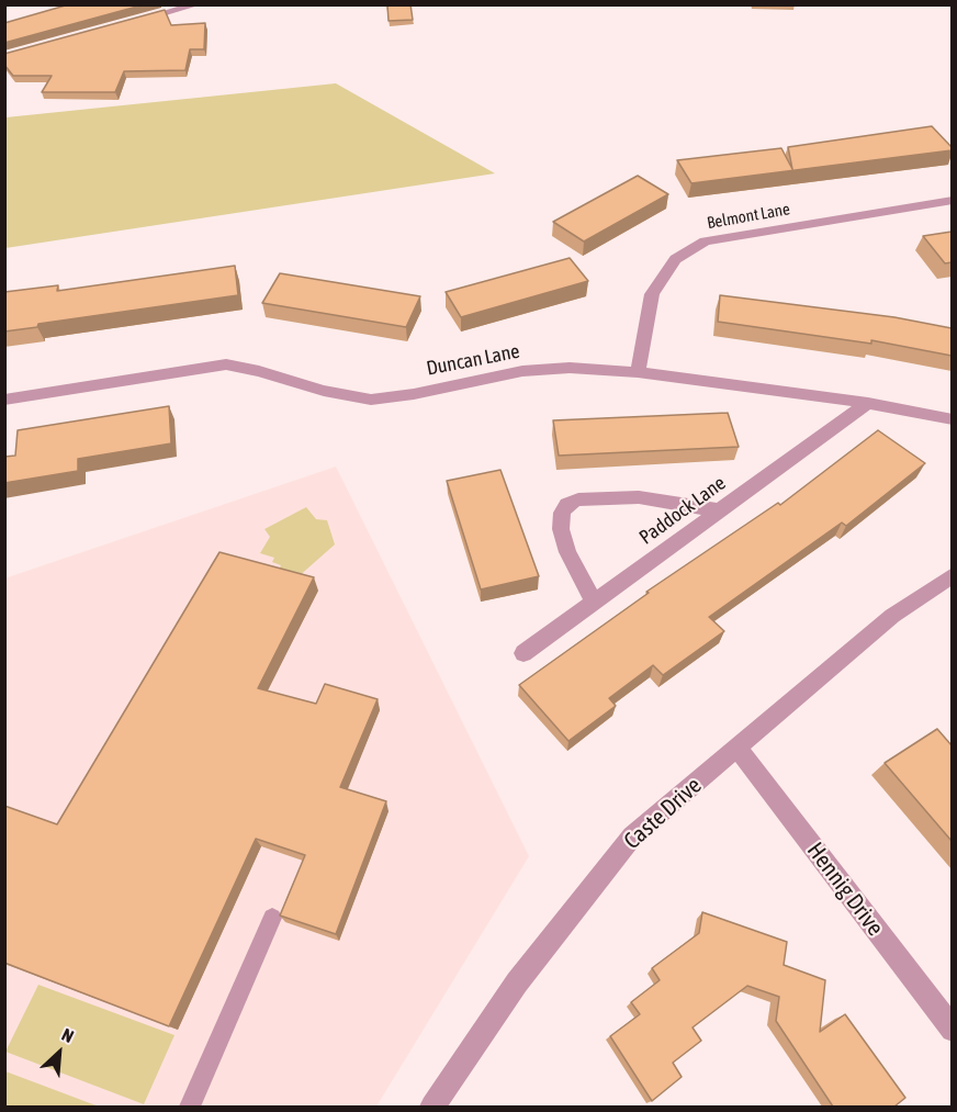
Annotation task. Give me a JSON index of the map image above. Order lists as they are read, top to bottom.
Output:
{
  "streets": {
    "street": [
      "Belmont Lane",
      "Duncan Lane",
      "Paddock Lane",
      "Caste Drive",
      "Hennig Drive"
    ]
  },
  "crossings": [
    ["Belmont Lane", "Duncan Lane"],
    ["Duncan Lane", "Paddock Lane"],
    ["Caste Drive", "Hennig Drive"]
  ],
  "north": "top right"
}
